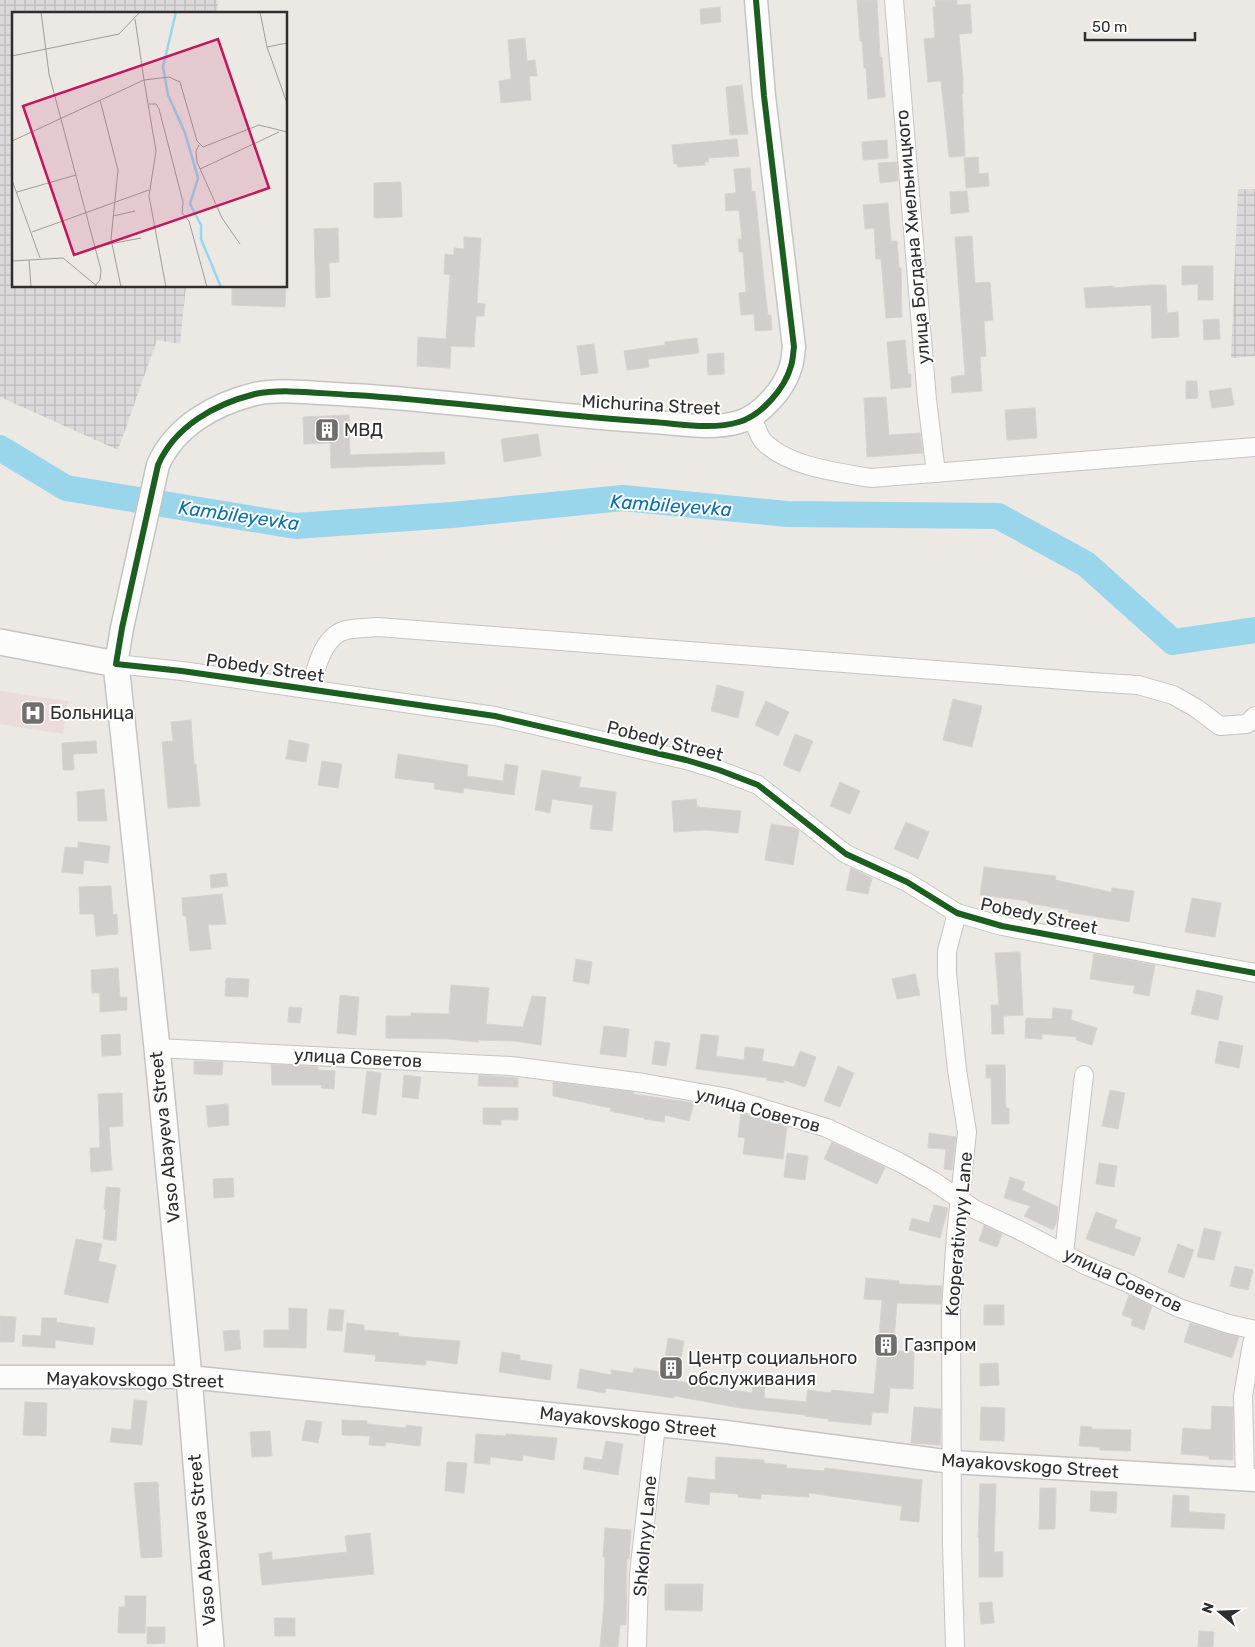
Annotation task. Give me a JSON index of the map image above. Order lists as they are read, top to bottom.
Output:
{
  "streets": {
    "main road": ["Pobedy Street", "Vaso Abayeva Street"],
    "street": [
      "улица Богдана Хмельницкого",
      "Michurina Street",
      "улица Советов",
      "Kooperativnyy Lane",
      "Mayakovskogo Street",
      "Shkolnyy Lane"
    ]
  },
  "crossings": [
    ["Michurina Street", "Vaso Abayeva Street"],
    ["Pobedy Street", "Vaso Abayeva Street"],
    ["Pobedy Street", "Kooperativnyy Lane"],
    ["улица Советов", "Vaso Abayeva Street"],
    ["улица Советов", "Kooperativnyy Lane"],
    ["Vaso Abayeva Street", "Mayakovskogo Street"],
    ["Kooperativnyy Lane", "Mayakovskogo Street"],
    ["Mayakovskogo Street", "Shkolnyy Lane"]
  ],
  "water": ["Kambileyevka"],
  "places": {
    "building": ["МВД", "Газпром", "Центр социального обслуживания"],
    "hospital": ["Больница"]
  },
  "scale_bar": "50 m",
  "north": "left"
}
